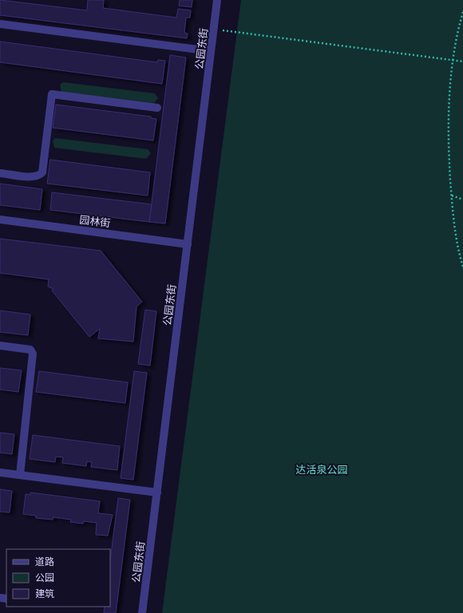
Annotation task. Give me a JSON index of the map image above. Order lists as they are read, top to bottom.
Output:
{
  "streets": {
    "street": ["公园东街", "园林街"]
  },
  "crossings": [
    ["公园东街", "园林街"]
  ],
  "parks": ["达活泉公园"],
  "legend": ["道路", "公园", "建筑"]
}
